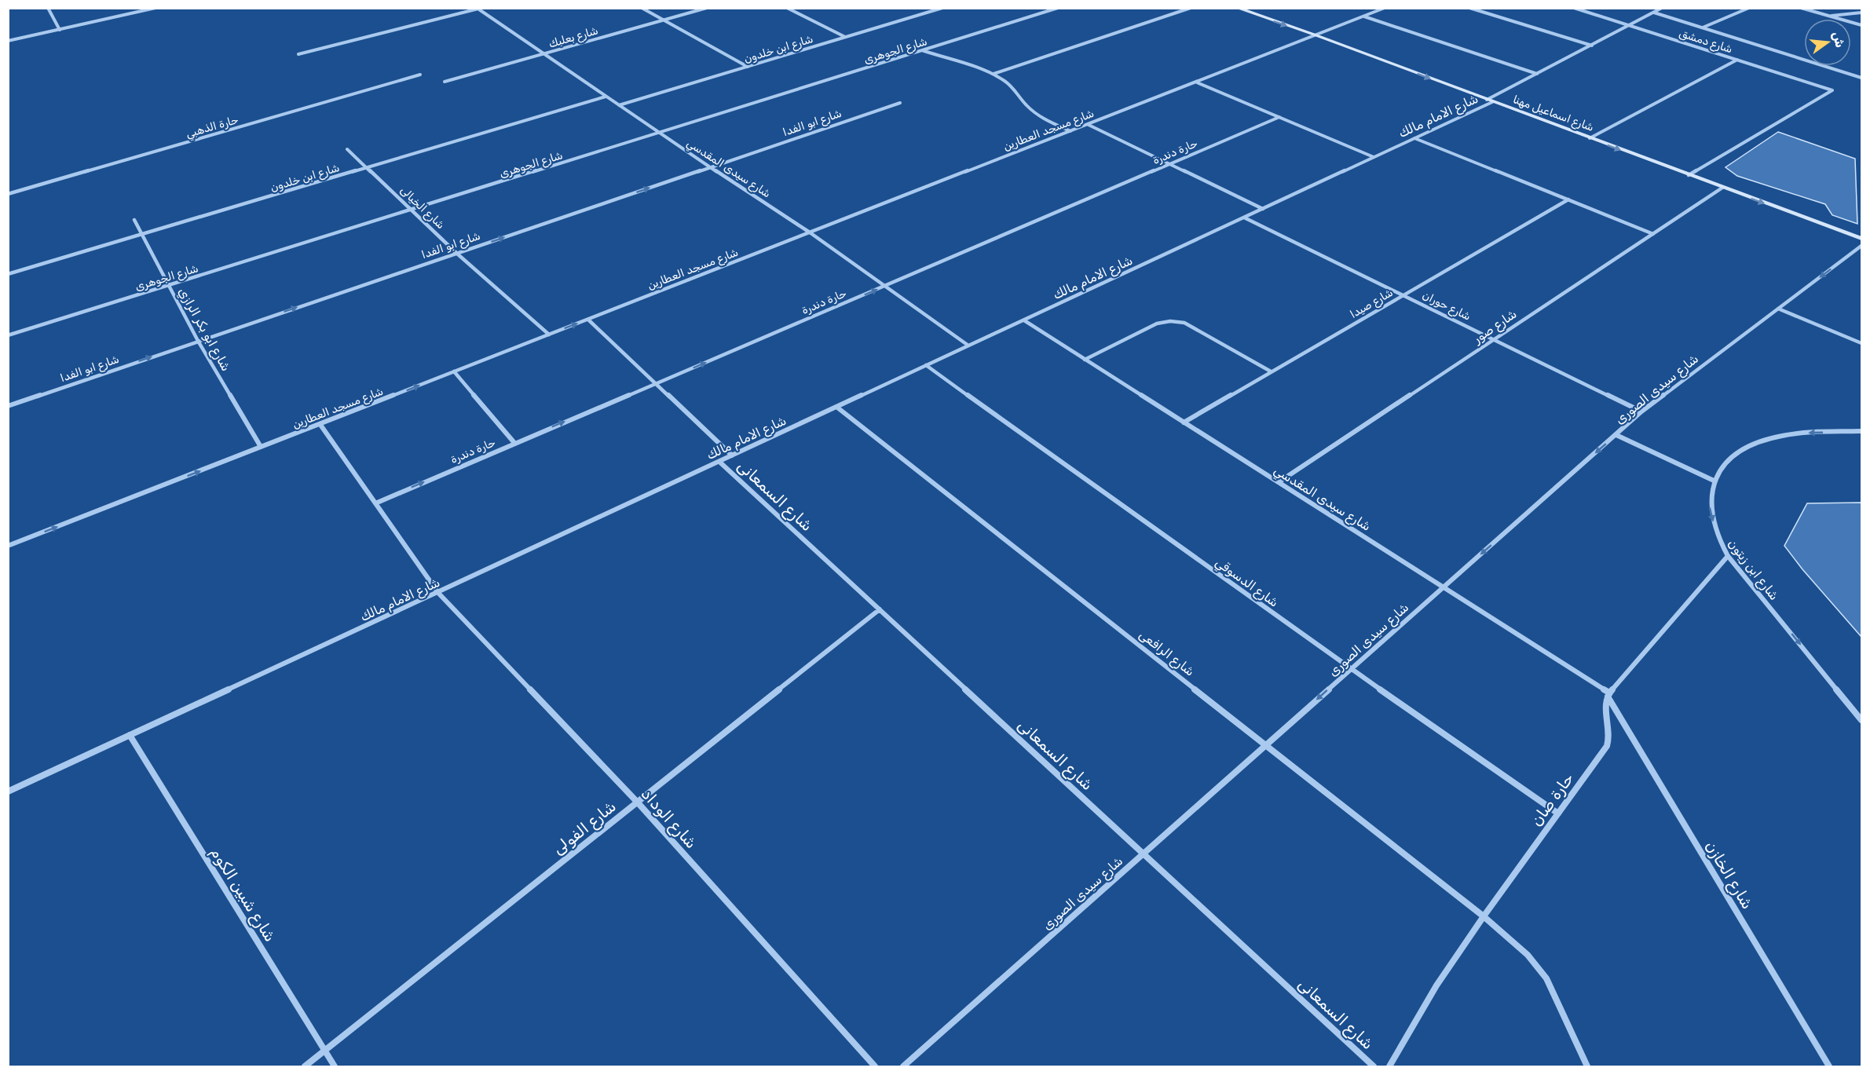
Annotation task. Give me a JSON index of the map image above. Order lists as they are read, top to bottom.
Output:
{
  "streets": {
    "main road": ["شارع اسماعيل مهنا"],
    "street": [
      "شارع بعلبك",
      "شارع دمشق",
      "شارع ابن خلدون",
      "شارع الجوهرى",
      "شارع الامام مالك",
      "شارع ابو الفدا",
      "حارة الذهبي",
      "شارع مسجد العطارين",
      "حارة دندرة",
      "شارع سيدى المقدسي",
      "شارع الخيالى",
      "شارع صيدا",
      "شارع حوران",
      "شارع صور",
      "شارع ابو بكر الرازي",
      "شارع سيدى الصورى",
      "شارع السمعانى",
      "شارع ابن زيتون",
      "شارع الدسوقي",
      "شارع الرافعى",
      "حارة صان",
      "شارع الوداد",
      "شارع الفولى",
      "شارع الخازن",
      "شارع شبين الكوم"
    ]
  },
  "crossings": [
    ["شارع بعلبك", "شارع سيدى المقدسي"],
    ["شارع دمشق", "شارع اسماعيل مهنا"],
    ["شارع دمشق", "شارع الامام مالك"],
    ["شارع ابن خلدون", "شارع سيدى المقدسي"],
    ["شارع ابن خلدون", "شارع الخيالى"],
    ["شارع ابن خلدون", "شارع ابو بكر الرازي"],
    ["شارع الجوهرى", "شارع سيدى المقدسي"],
    ["شارع الجوهرى", "شارع الخيالى"],
    ["شارع الجوهرى", "شارع ابو بكر الرازي"],
    ["شارع اسماعيل مهنا", "شارع الامام مالك"],
    ["شارع اسماعيل مهنا", "شارع مسجد العطارين"],
    ["شارع اسماعيل مهنا", "شارع صور"],
    ["شارع الامام مالك", "شارع سيدى المقدسي"],
    ["شارع الامام مالك", "شارع حوران"],
    ["شارع الامام مالك", "شارع السمعانى"],
    ["شارع الامام مالك", "شارع الدسوقي"],
    ["شارع الامام مالك", "شارع الرافعى"],
    ["شارع الامام مالك", "شارع الوداد"],
    ["شارع الامام مالك", "شارع شبين الكوم"],
    ["شارع ابو الفدا", "شارع سيدى المقدسي"],
    ["شارع ابو الفدا", "شارع الخيالى"],
    ["شارع ابو الفدا", "شارع ابو بكر الرازي"],
    ["شارع مسجد العطارين", "شارع سيدى المقدسي"],
    ["شارع مسجد العطارين", "شارع الخيالى"],
    ["شارع مسجد العطارين", "شارع ابو بكر الرازي"],
    ["حارة دندرة", "شارع سيدى المقدسي"],
    ["شارع سيدى المقدسي", "شارع صيدا"],
    ["شارع سيدى المقدسي", "شارع صور"],
    ["شارع سيدى المقدسي", "شارع سيدى الصورى"],
    ["شارع سيدى المقدسي", "حارة صان"],
    ["شارع سيدى المقدسي", "شارع الخازن"],
    ["شارع صيدا", "شارع حوران"],
    ["شارع حوران", "شارع صور"],
    ["شارع حوران", "شارع سيدى الصورى"],
    ["شارع سيدى الصورى", "شارع السمعانى"],
    ["شارع سيدى الصورى", "شارع الدسوقي"],
    ["شارع سيدى الصورى", "شارع الرافعى"],
    ["شارع السمعانى", "شارع الفولى"],
    ["شارع الدسوقي", "حارة صان"],
    ["شارع الرافعى", "حارة صان"],
    ["حارة صان", "شارع الخازن"],
    ["شارع الوداد", "شارع الفولى"],
    ["شارع الفولى", "شارع شبين الكوم"]
  ],
  "one_way": [
    "شارع اسماعيل مهنا",
    "شارع ابو الفدا",
    "حارة دندرة",
    "شارع سيدى الصورى"
  ],
  "north": "right"
}
